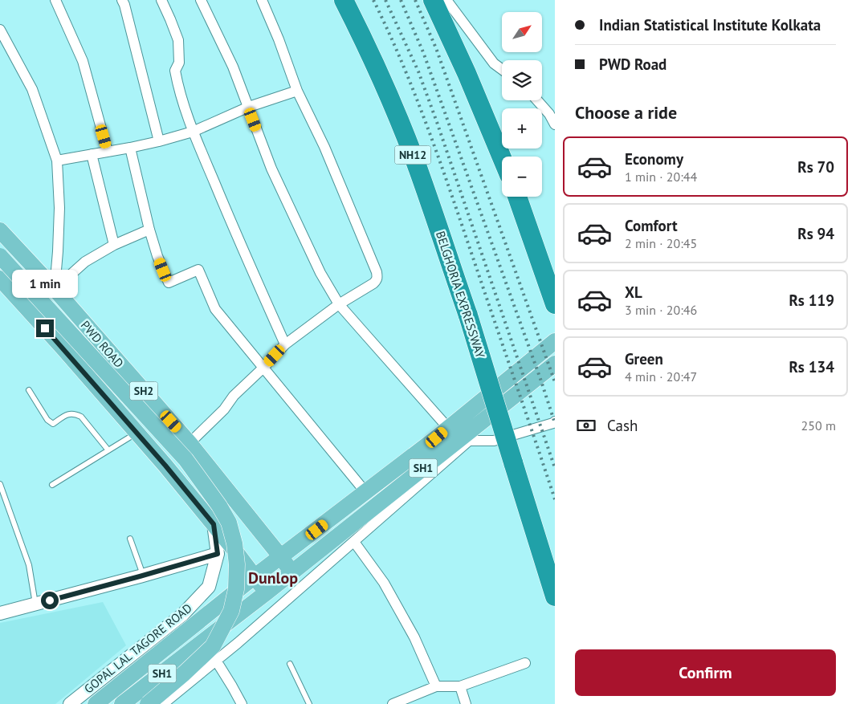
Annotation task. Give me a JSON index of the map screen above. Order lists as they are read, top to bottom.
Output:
{
  "streets": {
    "highway": ["NH12", "BELGHORIA EXPRESSWAY"],
    "main road": ["PWD ROAD", "SH2", "SH1"],
    "street": ["GOPAL LAL TAGORE ROAD"]
  },
  "crossings": [
    ["PWD ROAD", "SH1"],
    ["SH2", "SH1"]
  ],
  "districts": ["Dunlop"],
  "north": "top right",
  "page": {
    "banner": ["Indian Statistical Institute Kolkata", "PWD Road"],
    "map_buttons": ["+", "−"],
    "heading": "Choose a ride",
    "list": [
      {
        "name": "Economy",
        "note": "1 min · 20:44",
        "value": "Rs 70"
      },
      {
        "name": "Comfort",
        "note": "2 min · 20:45",
        "value": "Rs 94"
      },
      {
        "name": "XL",
        "note": "3 min · 20:46",
        "value": "Rs 119"
      },
      {
        "name": "Green",
        "note": "4 min · 20:47",
        "value": "Rs 134"
      }
    ],
    "bubble": "1 min",
    "pay": ["Cash", "250 m"],
    "buttons": "Confirm"
  }
}
